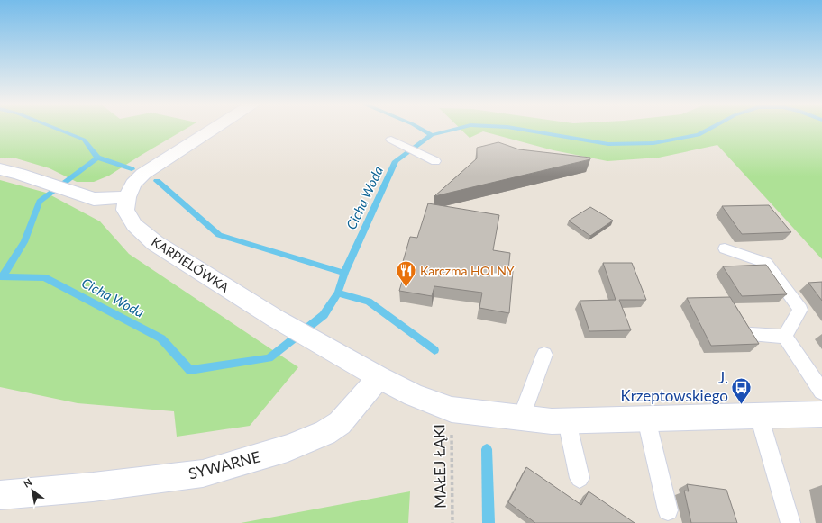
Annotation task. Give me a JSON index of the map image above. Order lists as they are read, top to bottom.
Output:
{
  "streets": {
    "street": ["KARPIELÓWKA", "SYWARNE"],
    "path": ["MAŁEJ ŁĄKI"]
  },
  "crossings": [
    ["KARPIELÓWKA", "SYWARNE"],
    ["KARPIELÓWKA", "MAŁEJ ŁĄKI"]
  ],
  "water": ["Cicha Woda"],
  "places": {
    "restaurant": ["Karczma HOLNY"],
    "bus stop": ["J. Krzeptowskiego"]
  },
  "north": "top left"
}
